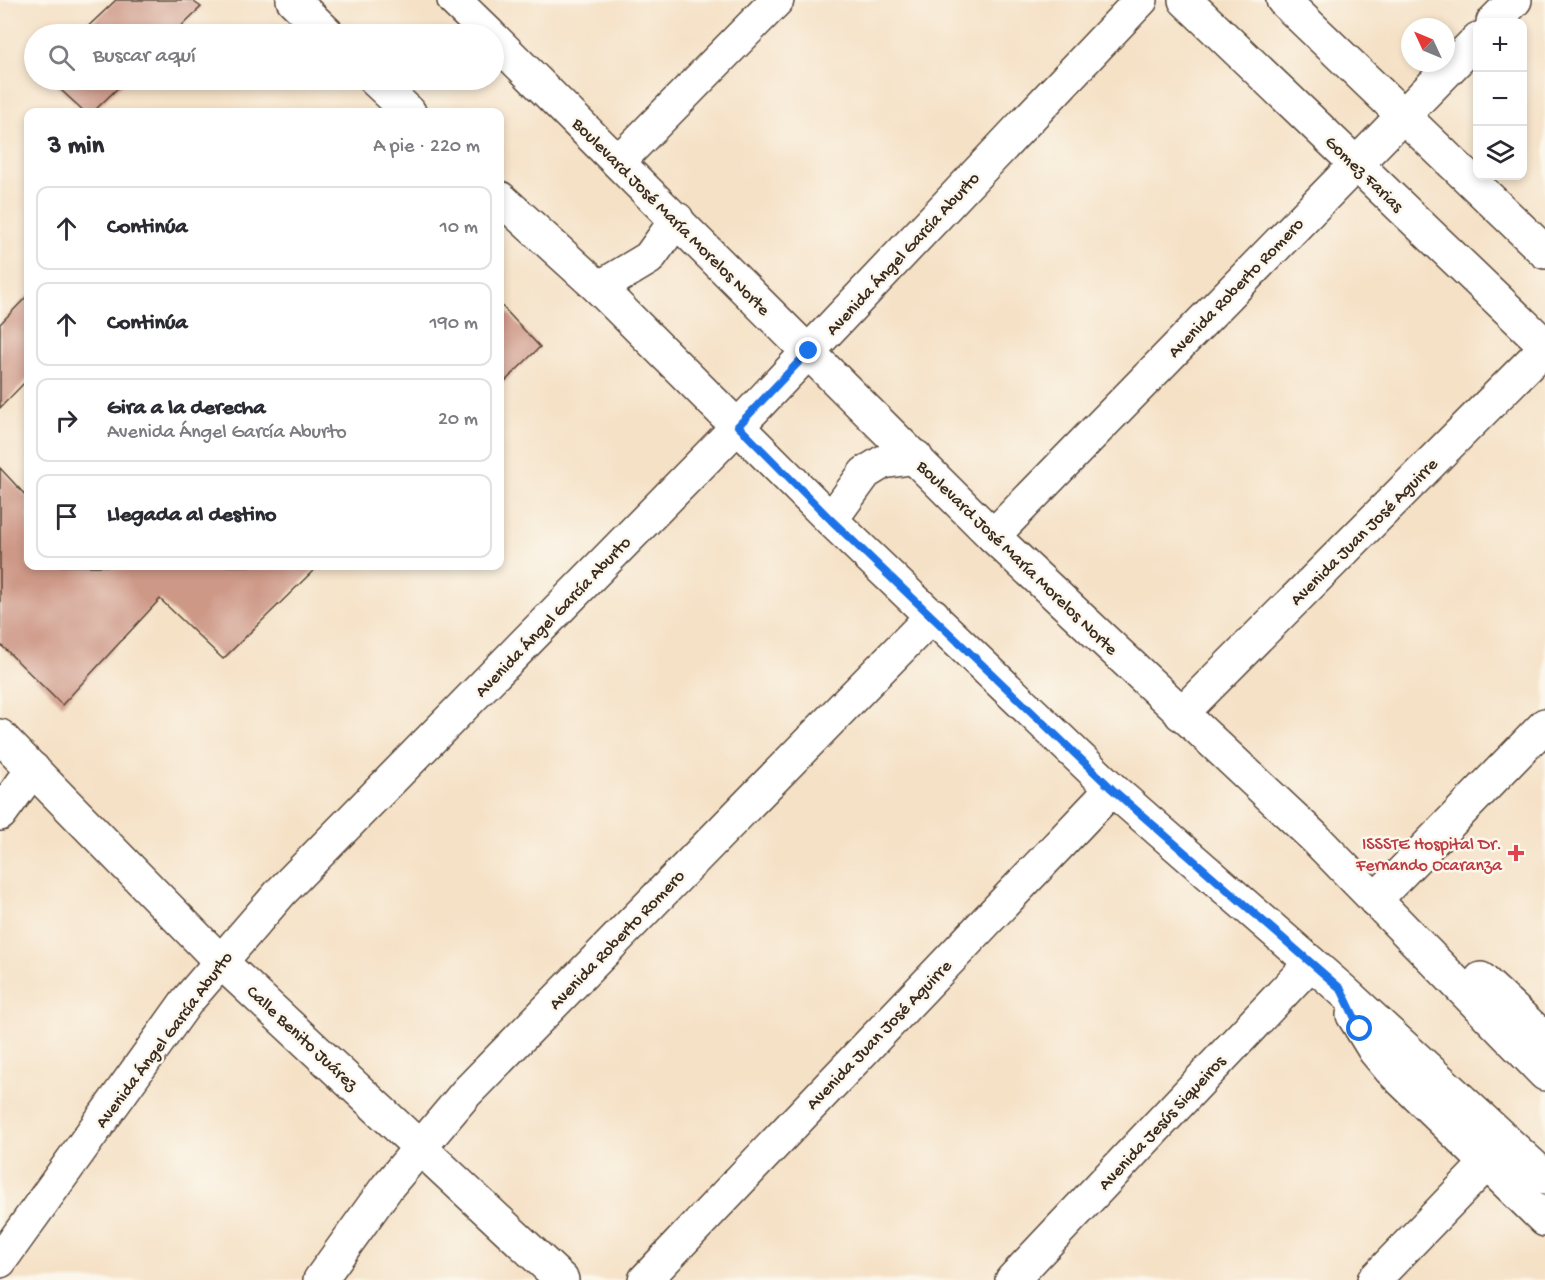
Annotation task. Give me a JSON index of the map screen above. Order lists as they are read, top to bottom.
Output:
{
  "streets": {
    "street": [
      "Gomez Farias",
      "Boulevard José María Morelos Norte",
      "Avenida Ángel García Aburto",
      "Avenida Roberto Romero",
      "Avenida Juan José Aguirre",
      "Calle Benito Juárez",
      "Avenida Jesús Siqueiros"
    ]
  },
  "crossings": [
    ["Gomez Farias", "Avenida Roberto Romero"],
    ["Gomez Farias", "Avenida Juan José Aguirre"],
    ["Boulevard José María Morelos Norte", "Avenida Ángel García Aburto"],
    ["Boulevard José María Morelos Norte", "Avenida Roberto Romero"],
    ["Boulevard José María Morelos Norte", "Avenida Juan José Aguirre"],
    ["Avenida Ángel García Aburto", "Calle Benito Juárez"],
    ["Avenida Roberto Romero", "Calle Benito Juárez"]
  ],
  "places": {
    "health": ["ISSSTE Hospital Dr. Fernando Ocaranza"]
  },
  "north": "top left",
  "page": {
    "map_buttons": ["+", "−"],
    "search": "Buscar aquí",
    "heading": ["3 min", "A pie · 220 m"],
    "list": [
      ["Continúa", "10 m"],
      ["Continúa", "190 m"],
      ["Gira a la derecha", "Avenida Ángel García Aburto", "20 m"],
      "Llegada al destino"
    ]
  }
}
